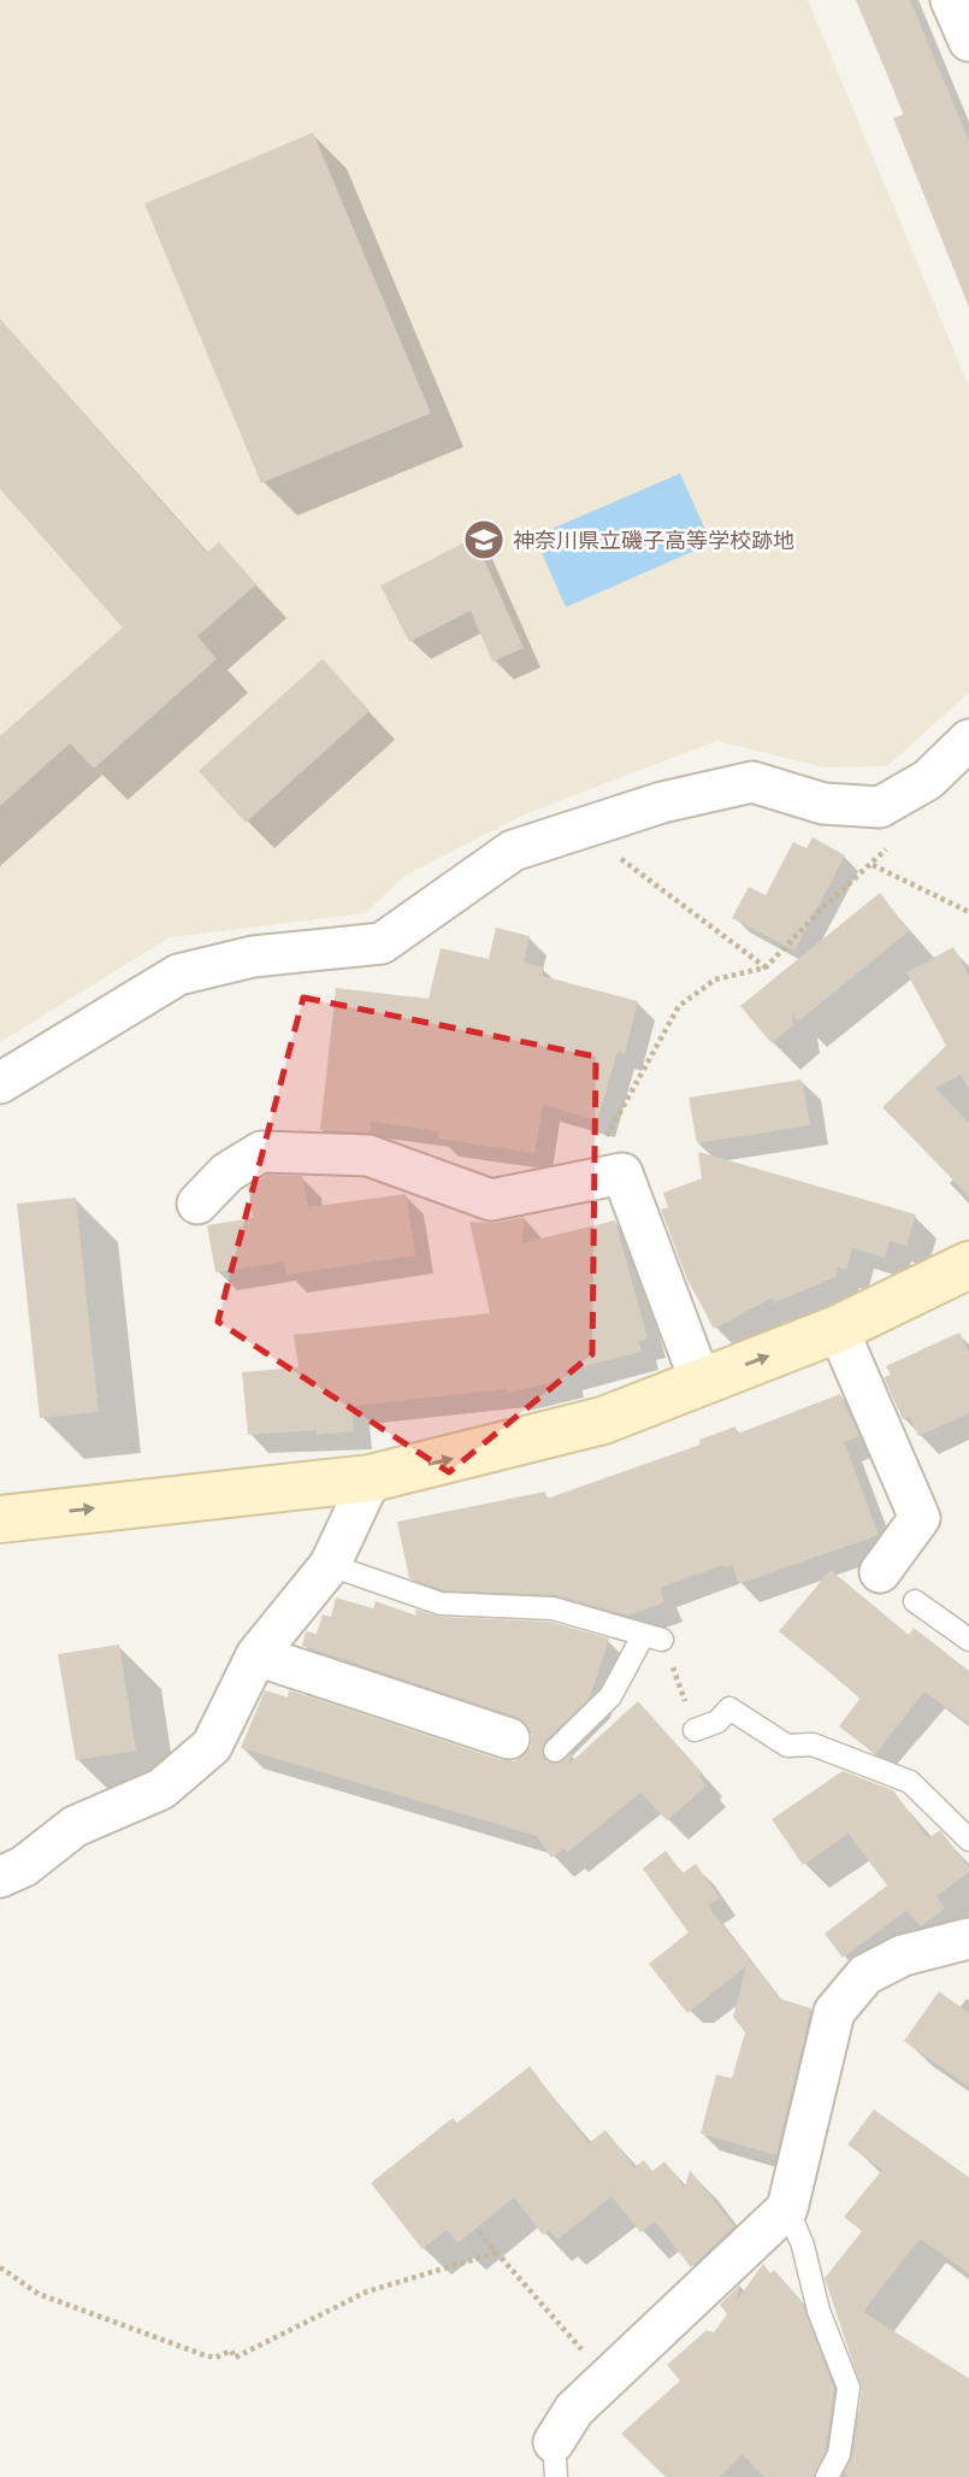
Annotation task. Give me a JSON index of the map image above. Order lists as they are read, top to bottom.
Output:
{
  "places": {
    "school or university": ["神奈川県立磯子高等学校跡地"]
  }
}
